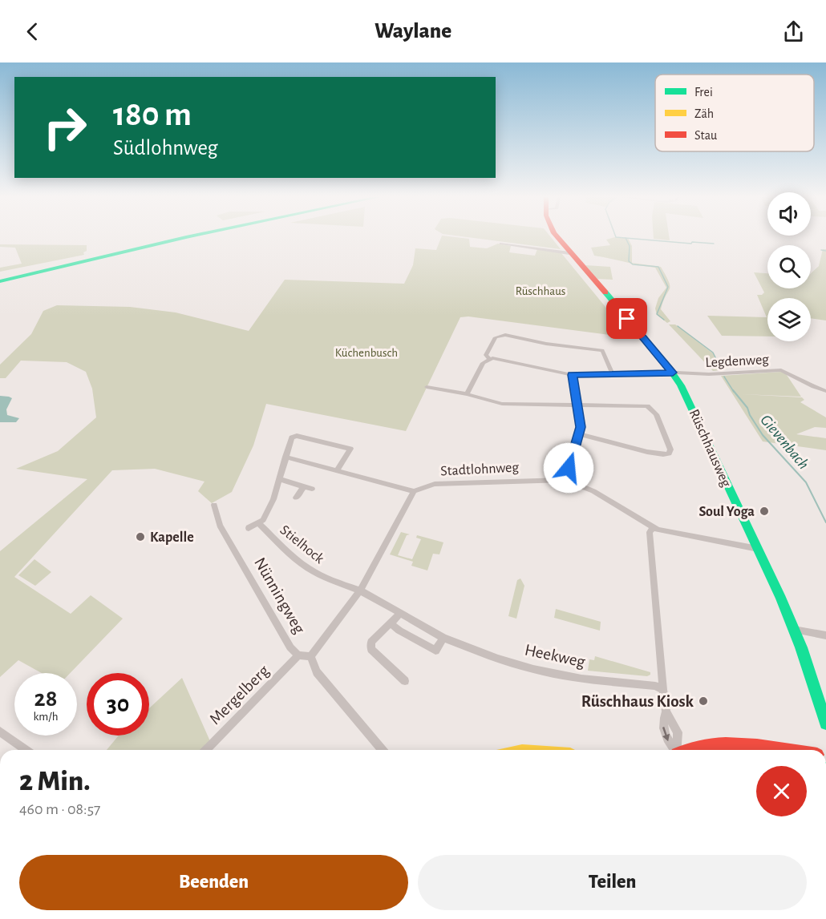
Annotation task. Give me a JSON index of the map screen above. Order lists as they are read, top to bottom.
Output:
{
  "streets": {
    "main road": ["Rüschhausweg"],
    "street": [
      "Legdenweg",
      "Stadtlohnweg",
      "Stielhock",
      "Nünningweg",
      "Heekweg",
      "Mergelberg"
    ]
  },
  "crossings": [
    ["Legdenweg", "Rüschhausweg"],
    ["Rüschhausweg", "Stadtlohnweg"],
    ["Stielhock", "Heekweg"],
    ["Nünningweg", "Mergelberg"]
  ],
  "water": ["Gievenbach"],
  "parks": ["Rüschhaus", "Küchenbusch"],
  "places": ["Soul Yoga", "Kapelle", "Rüschhaus Kiosk"],
  "legend": ["Frei", "Zäh", "Stau"],
  "page": {
    "header": "Waylane",
    "turn": ["180 m", "Südlohnweg"],
    "speed": "28 km/h",
    "limit": "30",
    "heading": ["2 Min.", "460 m · 08:57"],
    "buttons": ["Beenden", "Teilen"]
  }
}
